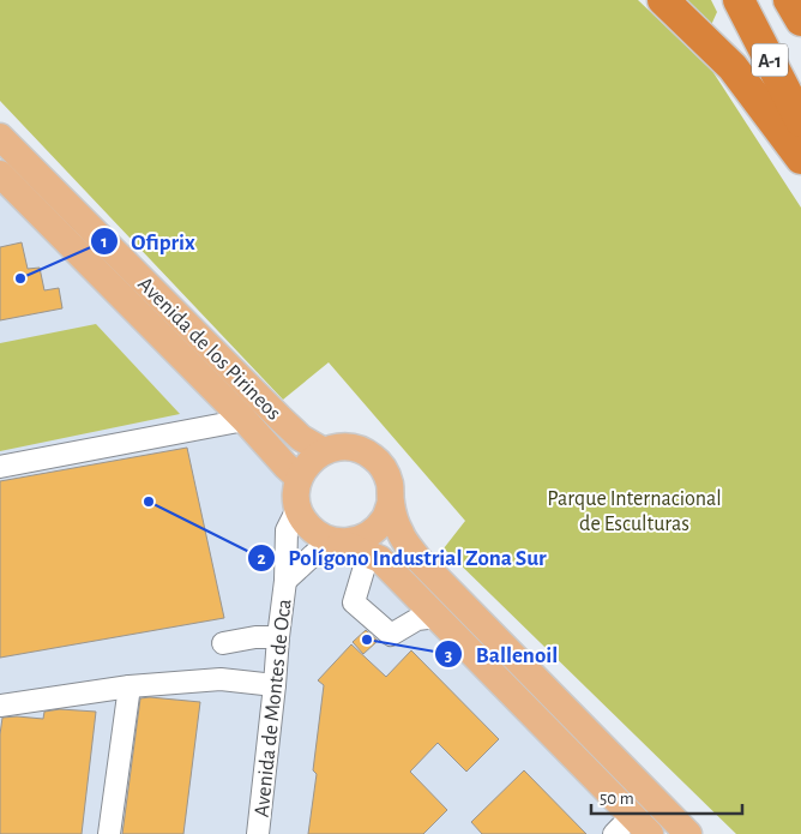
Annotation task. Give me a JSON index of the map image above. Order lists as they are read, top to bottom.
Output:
{
  "streets": {
    "highway": ["A-1"],
    "main road": ["Avenida de los Pirineos"],
    "street": ["Avenida de Montes de Oca"]
  },
  "crossings": [
    ["Avenida de los Pirineos", "Avenida de Montes de Oca"]
  ],
  "parks": ["Parque Internacional de Esculturas"],
  "places": ["Ofiprix", "Polígono Industrial Zona Sur", "Ballenoil"],
  "scale_bar": "50 m"
}
